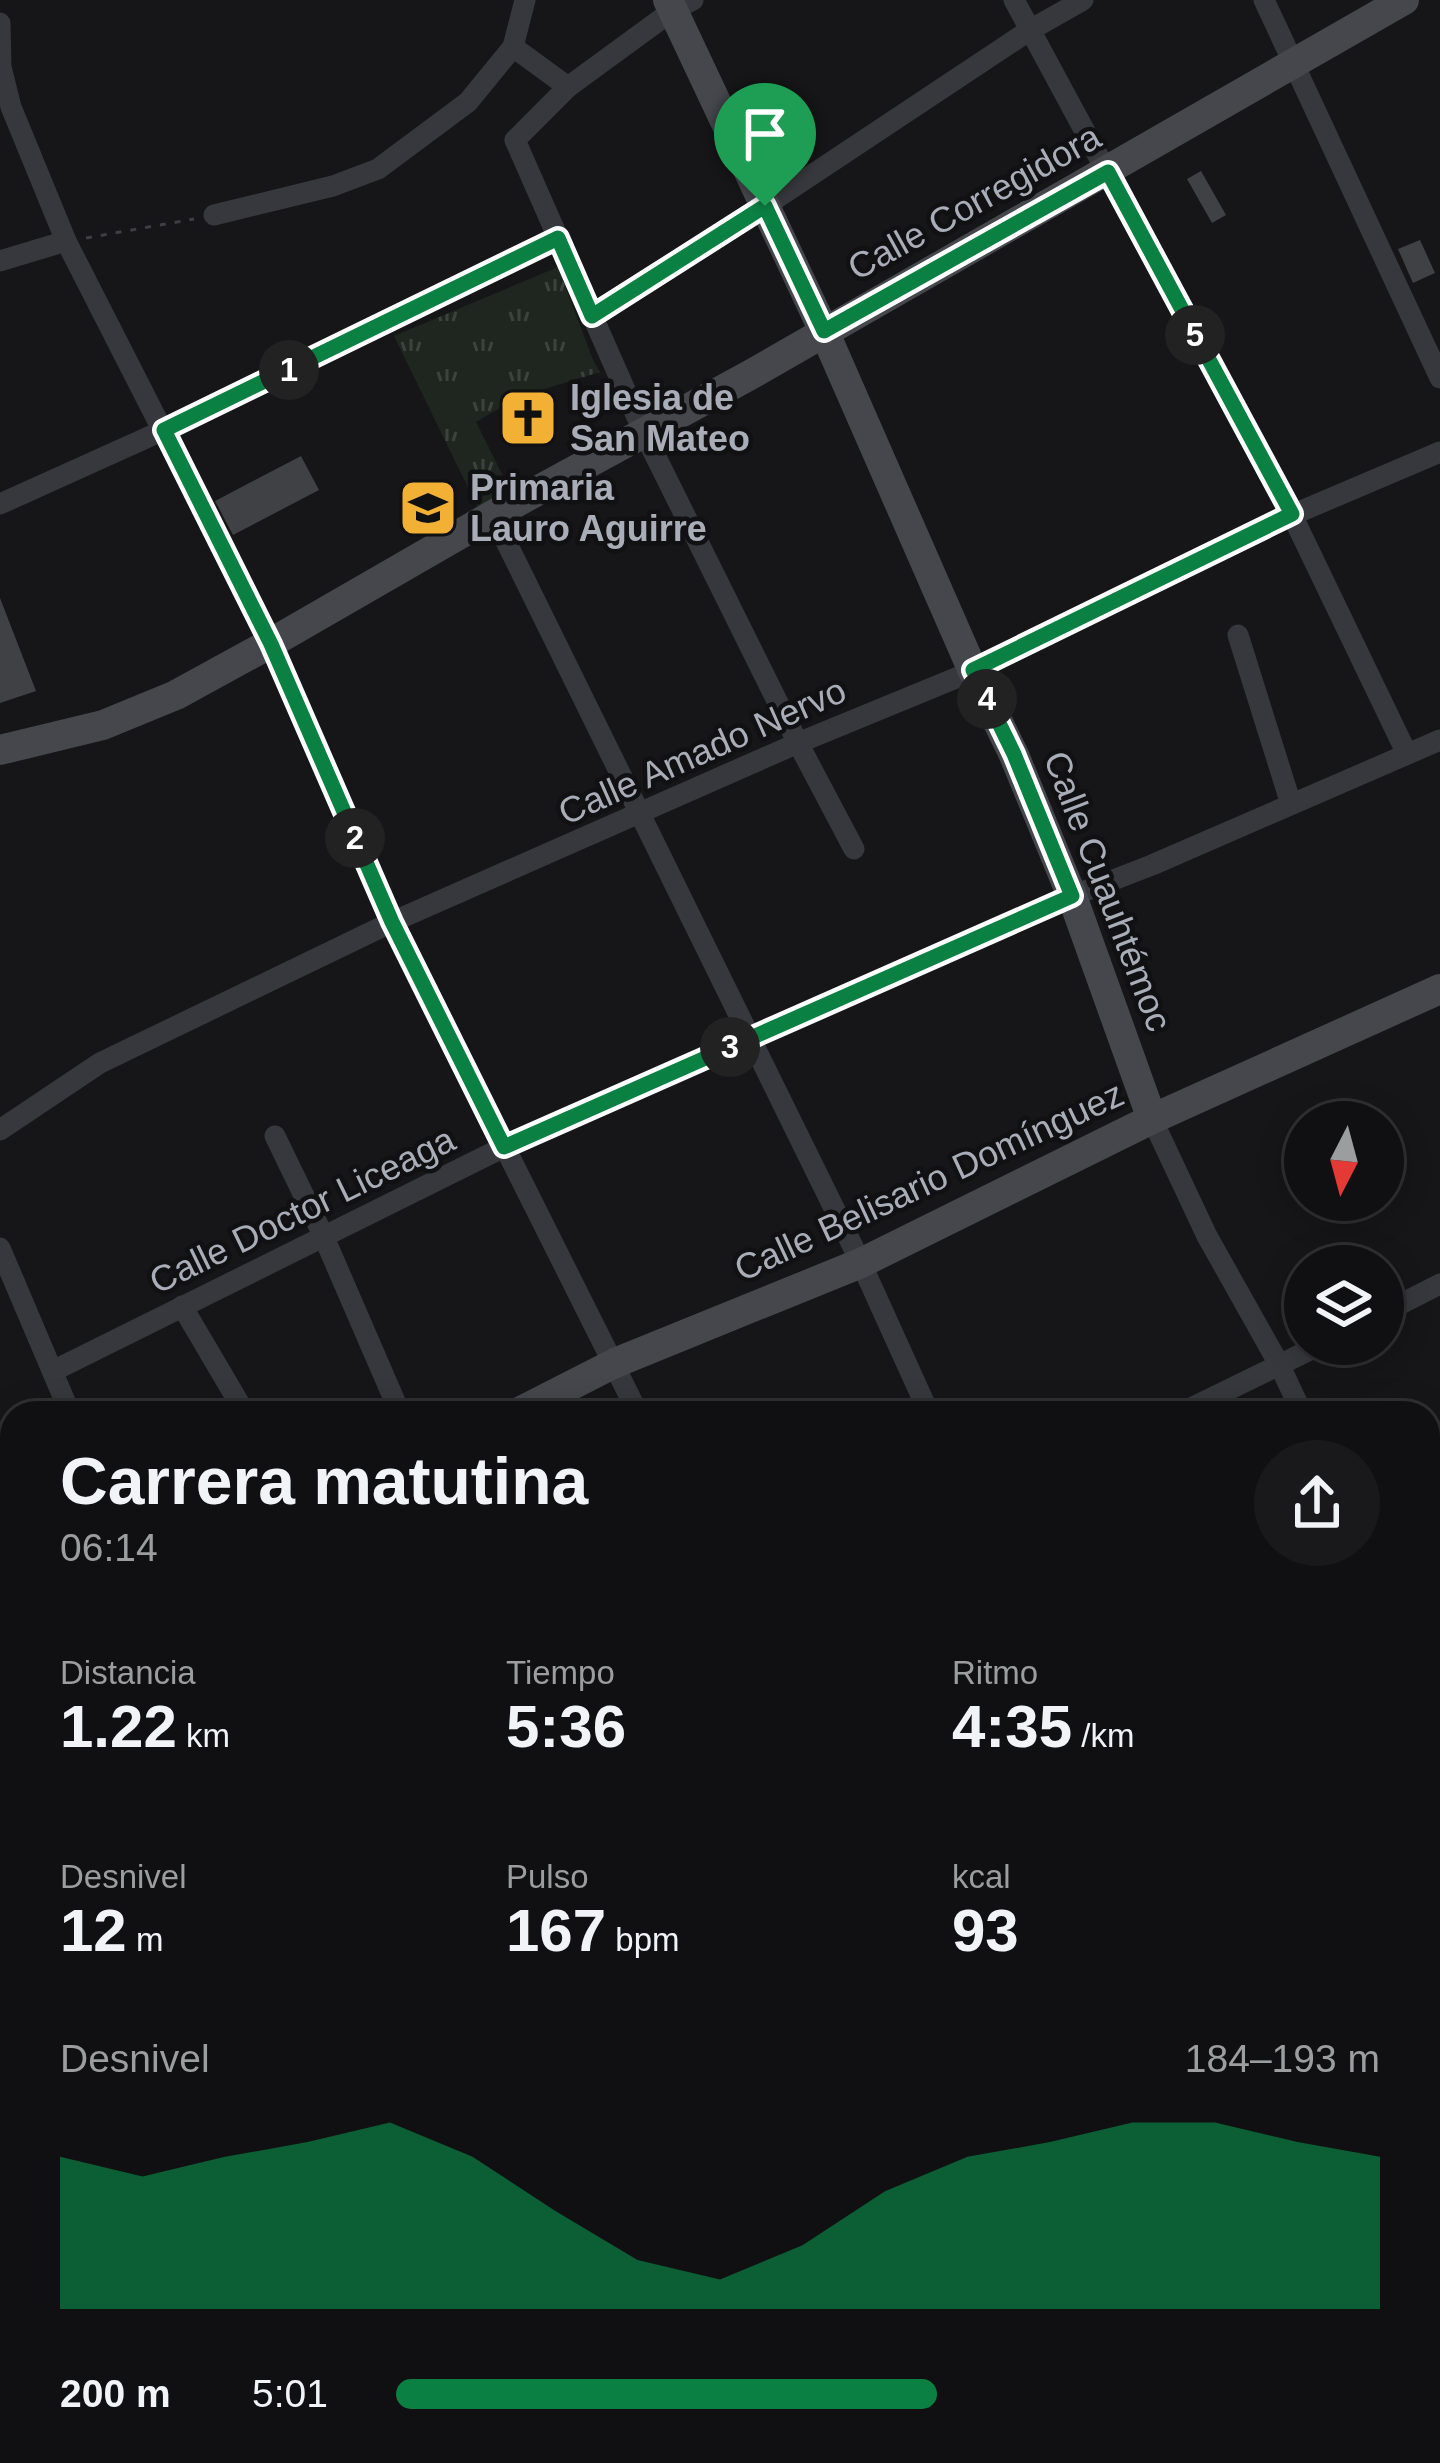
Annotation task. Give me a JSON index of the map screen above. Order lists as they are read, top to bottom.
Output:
{
  "streets": {
    "street": [
      "Calle Corregidora",
      "Calle Amado Nervo",
      "Calle Cuauhtémoc",
      "Calle Belisario Domínguez",
      "Calle Doctor Liceaga"
    ]
  },
  "crossings": [
    ["Calle Corregidora", "Calle Cuauhtémoc"],
    ["Calle Amado Nervo", "Calle Cuauhtémoc"],
    ["Calle Cuauhtémoc", "Calle Belisario Domínguez"],
    ["Calle Cuauhtémoc", "Calle Doctor Liceaga"]
  ],
  "places": {
    "church": ["Iglesia de San Mateo"],
    "school or university": ["Primaria Lauro Aguirre"]
  },
  "north": "bottom",
  "page": {
    "pins": [
      "5",
      "1",
      "4",
      "2",
      "3"
    ],
    "heading": ["Carrera matutina", "06:14"],
    "stats": [
      ["Distancia", "1.22 km"],
      ["Tiempo", "5:36"],
      ["Ritmo", "4:35 /km"],
      ["Desnivel", "12 m"],
      ["Pulso", "167 bpm"],
      ["kcal", "93"]
    ],
    "chart": ["Desnivel", "184–193 m"],
    "list": [
      {
        "name": "200 m",
        "note": "5:01"
      }
    ]
  }
}
